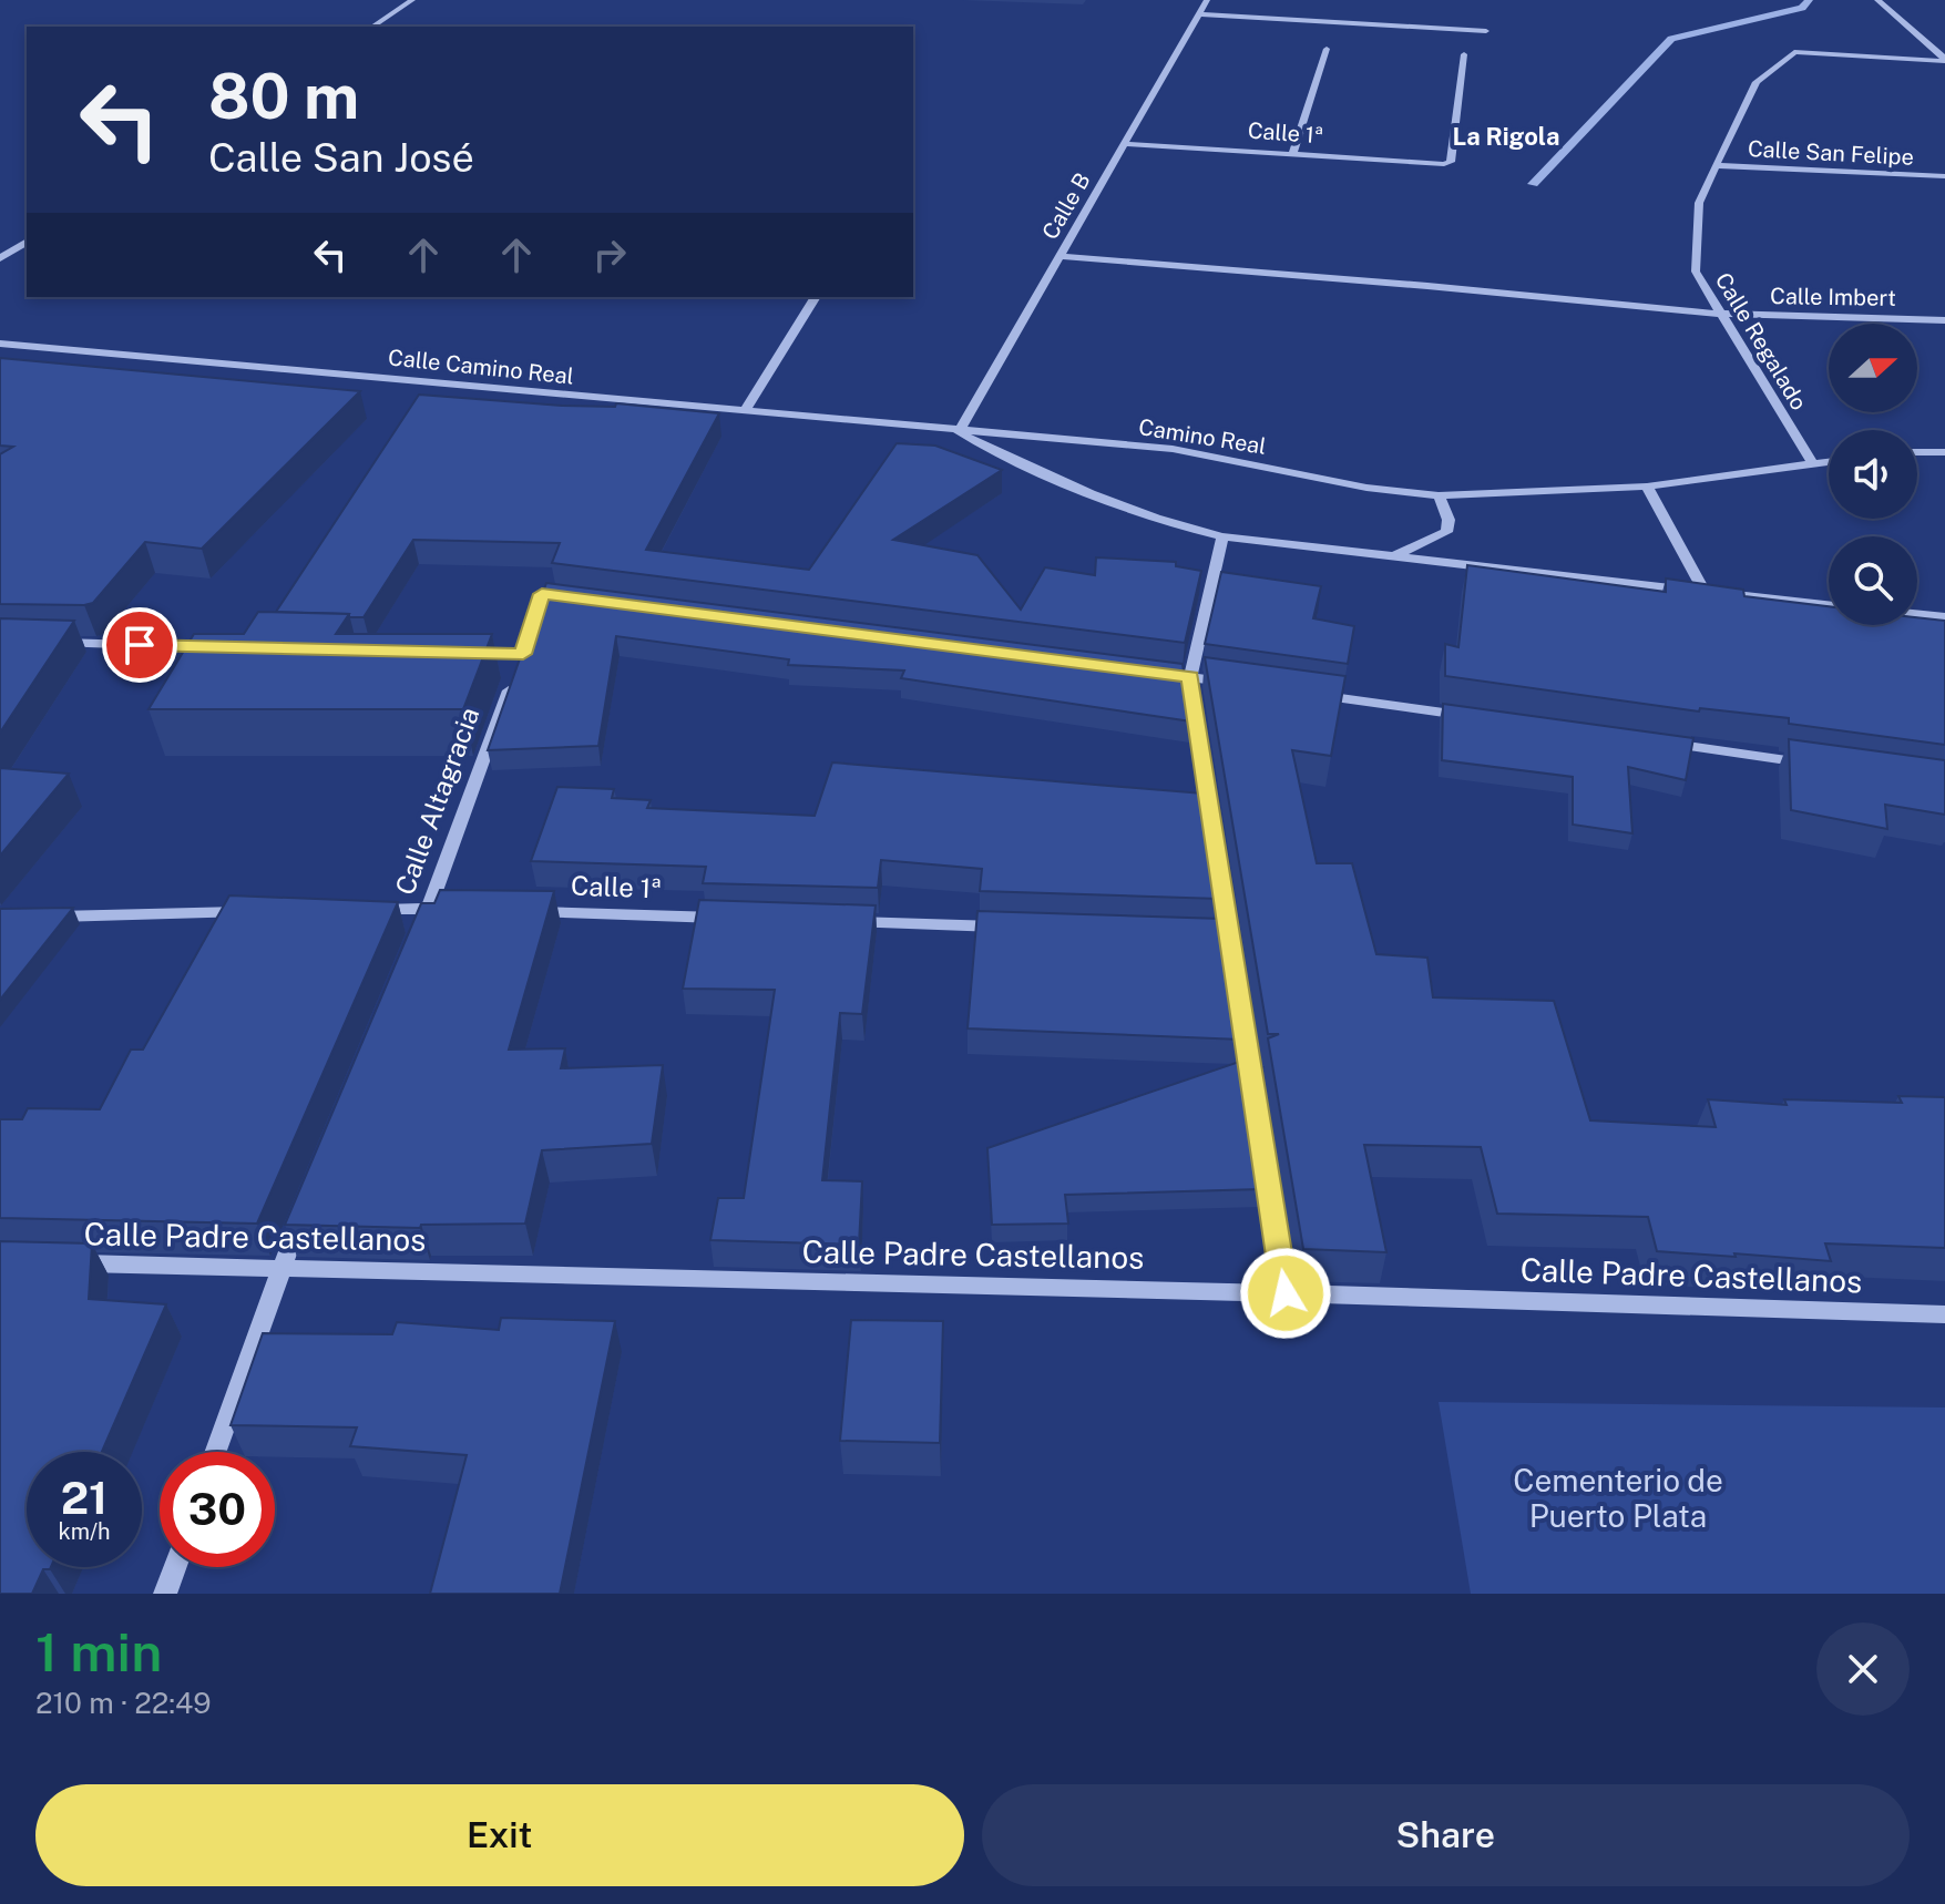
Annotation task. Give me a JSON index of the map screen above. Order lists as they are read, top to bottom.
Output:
{
  "streets": {
    "street": [
      "Calle 1ª",
      "Calle San Felipe",
      "Calle B",
      "Calle Imbert",
      "Calle Regalado",
      "Calle Camino Real",
      "Camino Real",
      "Calle Altagracia",
      "Calle Padre Castellanos"
    ]
  },
  "crossings": [
    ["Calle 1ª", "Calle B"],
    ["Calle San Felipe", "Calle Regalado"],
    ["Calle B", "Calle Imbert"],
    ["Calle B", "Calle Camino Real"],
    ["Calle B", "Camino Real"],
    ["Calle Imbert", "Calle Regalado"],
    ["Calle Regalado", "Camino Real"],
    ["Calle Camino Real", "Camino Real"]
  ],
  "districts": ["La Rigola"],
  "parks": ["Cementerio de Puerto Plata"],
  "north": "right",
  "page": {
    "turn": ["80 m", "Calle San José"],
    "speed": "21 km/h",
    "limit": "30",
    "heading": ["1 min", "210 m · 22:49"],
    "buttons": ["Exit", "Share"]
  }
}
